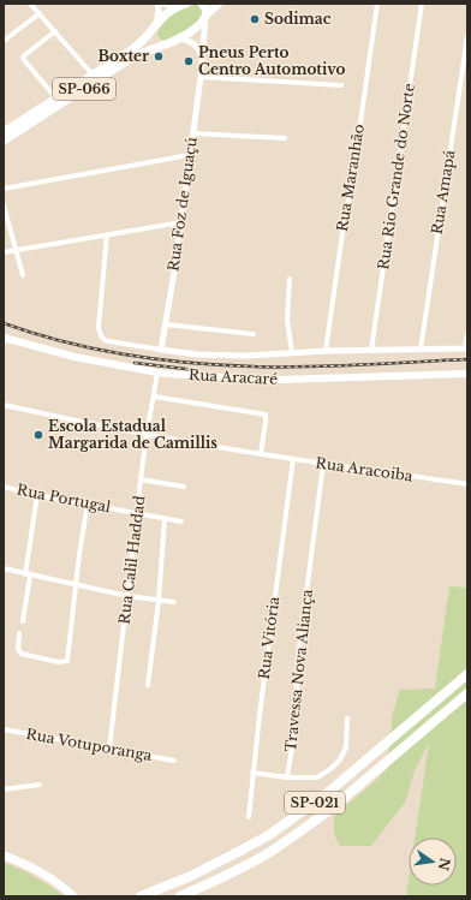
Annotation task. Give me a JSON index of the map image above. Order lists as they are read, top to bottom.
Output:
{
  "streets": {
    "highway": ["SP-021"],
    "main road": ["SP-066", "Rua Aracaré"],
    "street": [
      "Rua Rio Grande do Norte",
      "Rua Maranhão",
      "Rua Amapá",
      "Rua Foz de Iguaçú",
      "Rua Aracoiba",
      "Rua Portugal",
      "Rua Calil Haddad",
      "Rua Vitória",
      "Travessa Nova Aliança",
      "Rua Votuporanga"
    ]
  },
  "crossings": [
    ["SP-066", "Rua Foz de Iguaçú"],
    ["Rua Aracaré", "Rua Calil Haddad"],
    ["Rua Aracoiba", "Rua Calil Haddad"],
    ["Rua Aracoiba", "Rua Vitória"],
    ["Rua Aracoiba", "Travessa Nova Aliança"],
    ["Rua Portugal", "Rua Calil Haddad"],
    ["Rua Calil Haddad", "Rua Votuporanga"]
  ],
  "places": [
    "Sodimac",
    "Boxter",
    "Pneus Perto Centro Automotivo",
    "Escola Estadual Margarida de Camillis"
  ],
  "north": "right"
}
